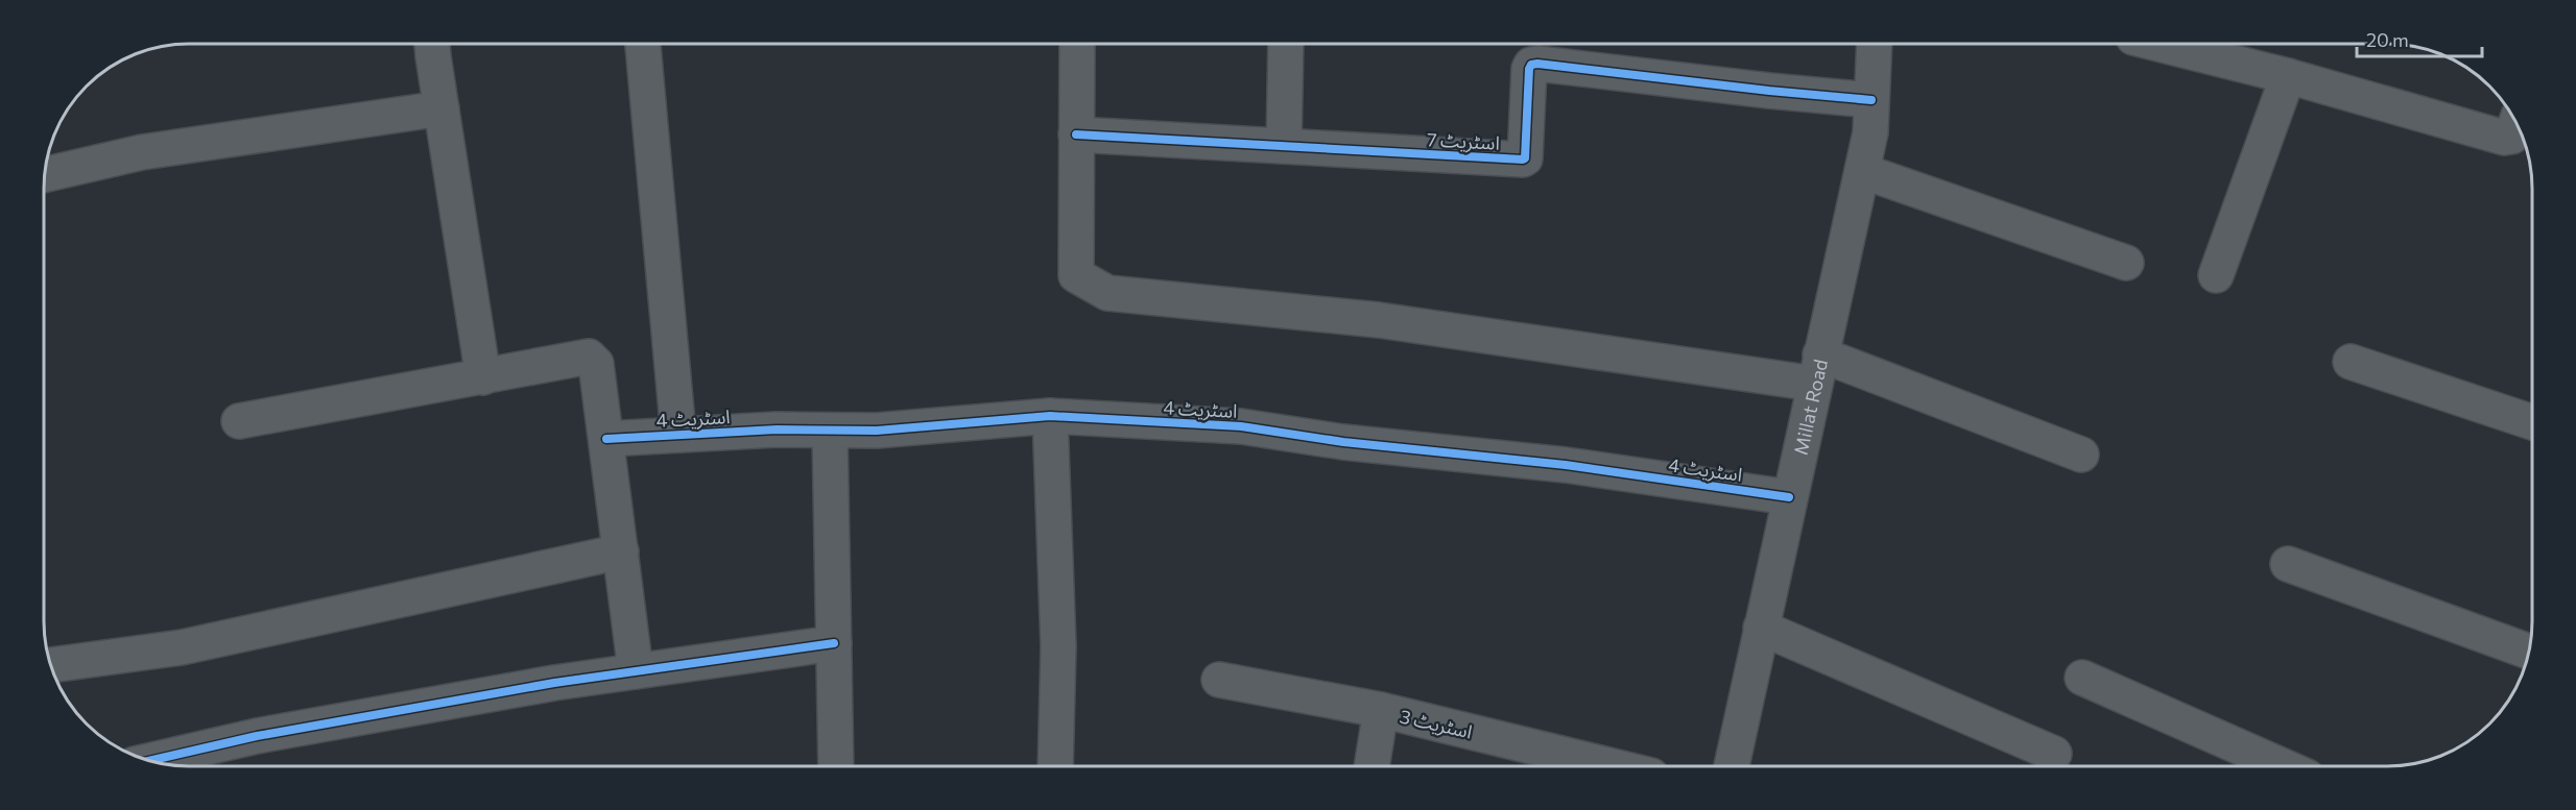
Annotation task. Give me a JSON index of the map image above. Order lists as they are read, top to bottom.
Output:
{
  "streets": {
    "street": [
      "اسٹریٹ 7",
      "Millat Road",
      "اسٹریٹ 4",
      "اسٹریٹ 3"
    ]
  },
  "crossings": [
    ["اسٹریٹ 7", "Millat Road"],
    ["Millat Road", "اسٹریٹ 4"]
  ],
  "scale_bar": "20 m"
}
